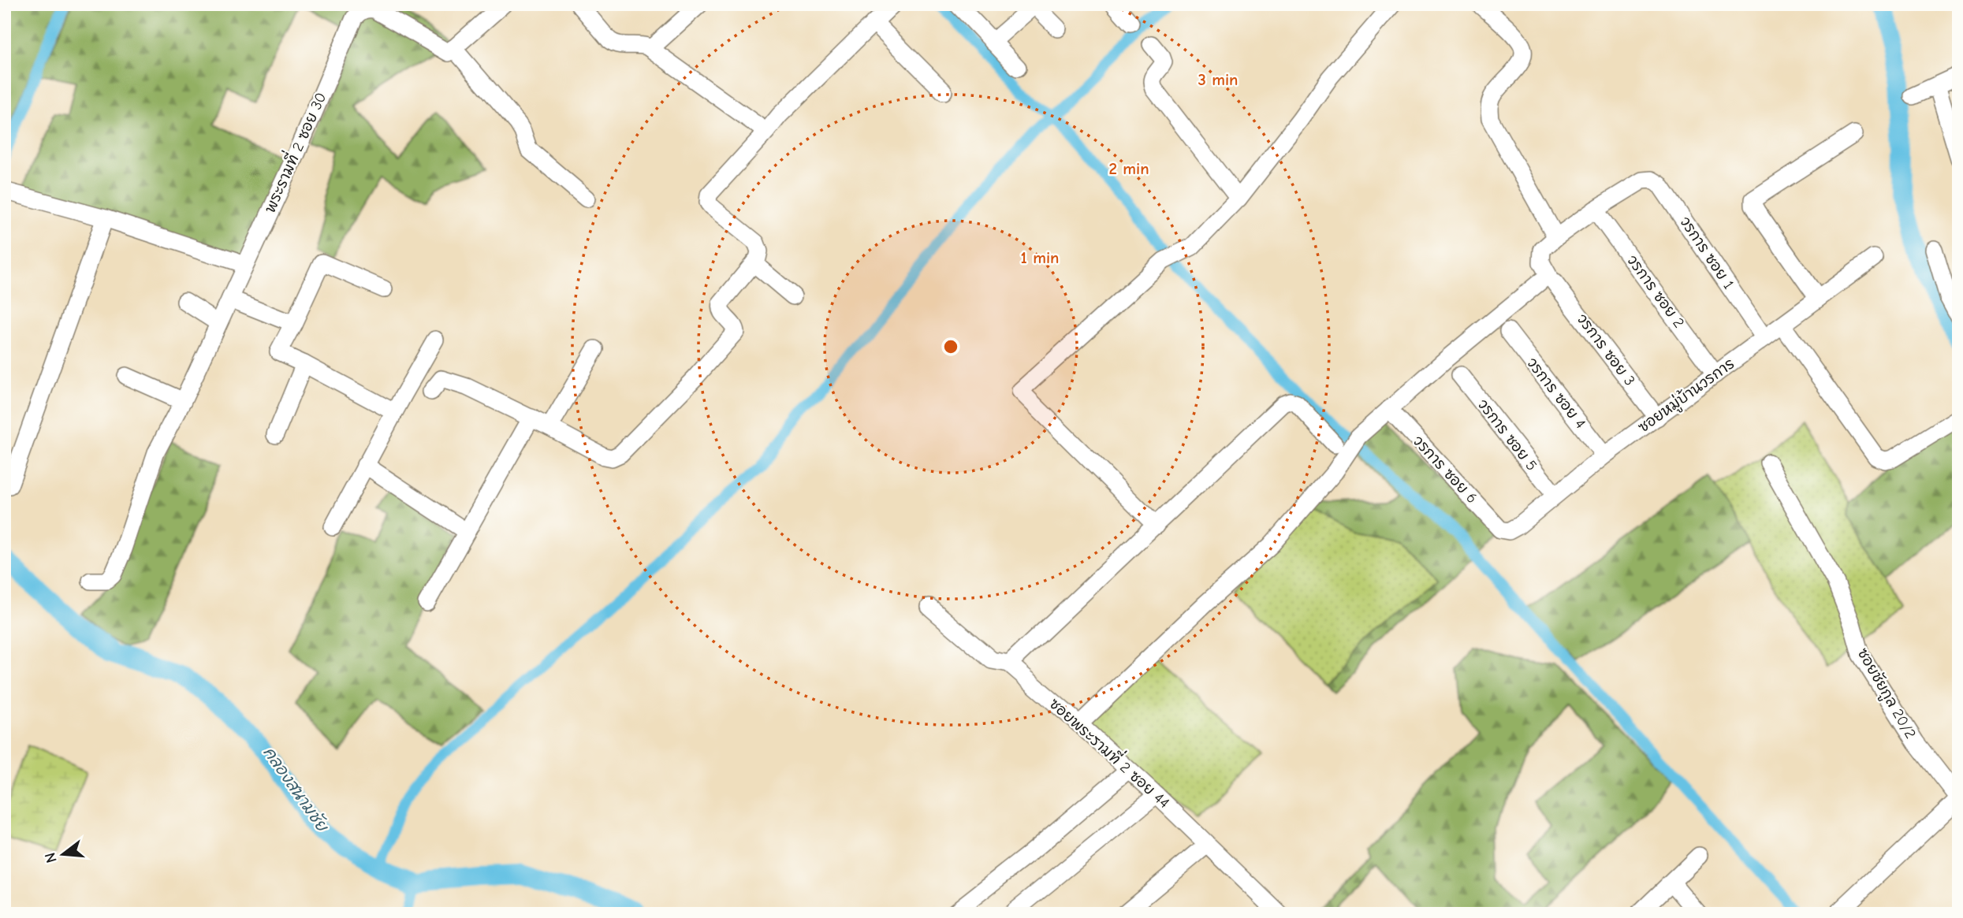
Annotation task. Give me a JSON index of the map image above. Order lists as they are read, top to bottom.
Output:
{
  "streets": {
    "street": [
      "พระรามที่ 2 ซอย 30",
      "วรการ ซอย 1",
      "วรการ ซอย 2",
      "วรการ ซอย 3",
      "วรการ ซอย 4",
      "ซอยหมู่บ้านวรการ",
      "วรการ ซอย 5",
      "วรการ ซอย 6",
      "ซอยชัยกูล 20/2",
      "ซอยพระรามที่ 2 ซอย 44"
    ]
  },
  "crossings": [
    ["วรการ ซอย 1", "วรการ ซอย 2"],
    ["วรการ ซอย 1", "ซอยหมู่บ้านวรการ"],
    ["วรการ ซอย 2", "ซอยหมู่บ้านวรการ"],
    ["วรการ ซอย 3", "ซอยหมู่บ้านวรการ"],
    ["วรการ ซอย 4", "ซอยหมู่บ้านวรการ"],
    ["ซอยหมู่บ้านวรการ", "วรการ ซอย 5"],
    ["ซอยหมู่บ้านวรการ", "วรการ ซอย 6"]
  ],
  "water": ["คลองสนามชัย"],
  "north": "left",
  "rings": ["3 min", "2 min", "1 min"]
}
